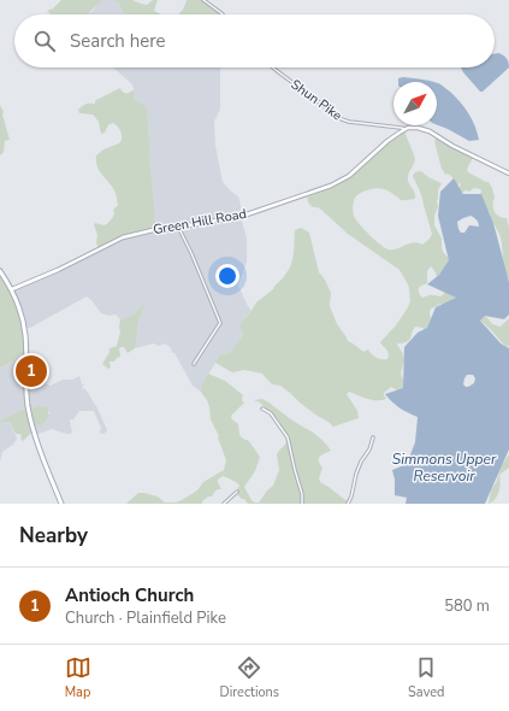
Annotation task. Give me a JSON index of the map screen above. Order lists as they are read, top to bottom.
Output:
{
  "streets": {
    "main road": ["Shun Pike", "Green Hill Road"]
  },
  "crossings": [
    ["Shun Pike", "Green Hill Road"]
  ],
  "water": ["Simmons Upper Reservoir"],
  "north": "top right",
  "page": {
    "search": "Search here",
    "pins": "1",
    "heading": "Nearby",
    "list": [
      {
        "mark": "1",
        "name": "Antioch Church",
        "note": "Church · Plainfield Pike",
        "value": "580 m"
      }
    ],
    "nav": ["Map", "Directions", "Saved"]
  }
}
